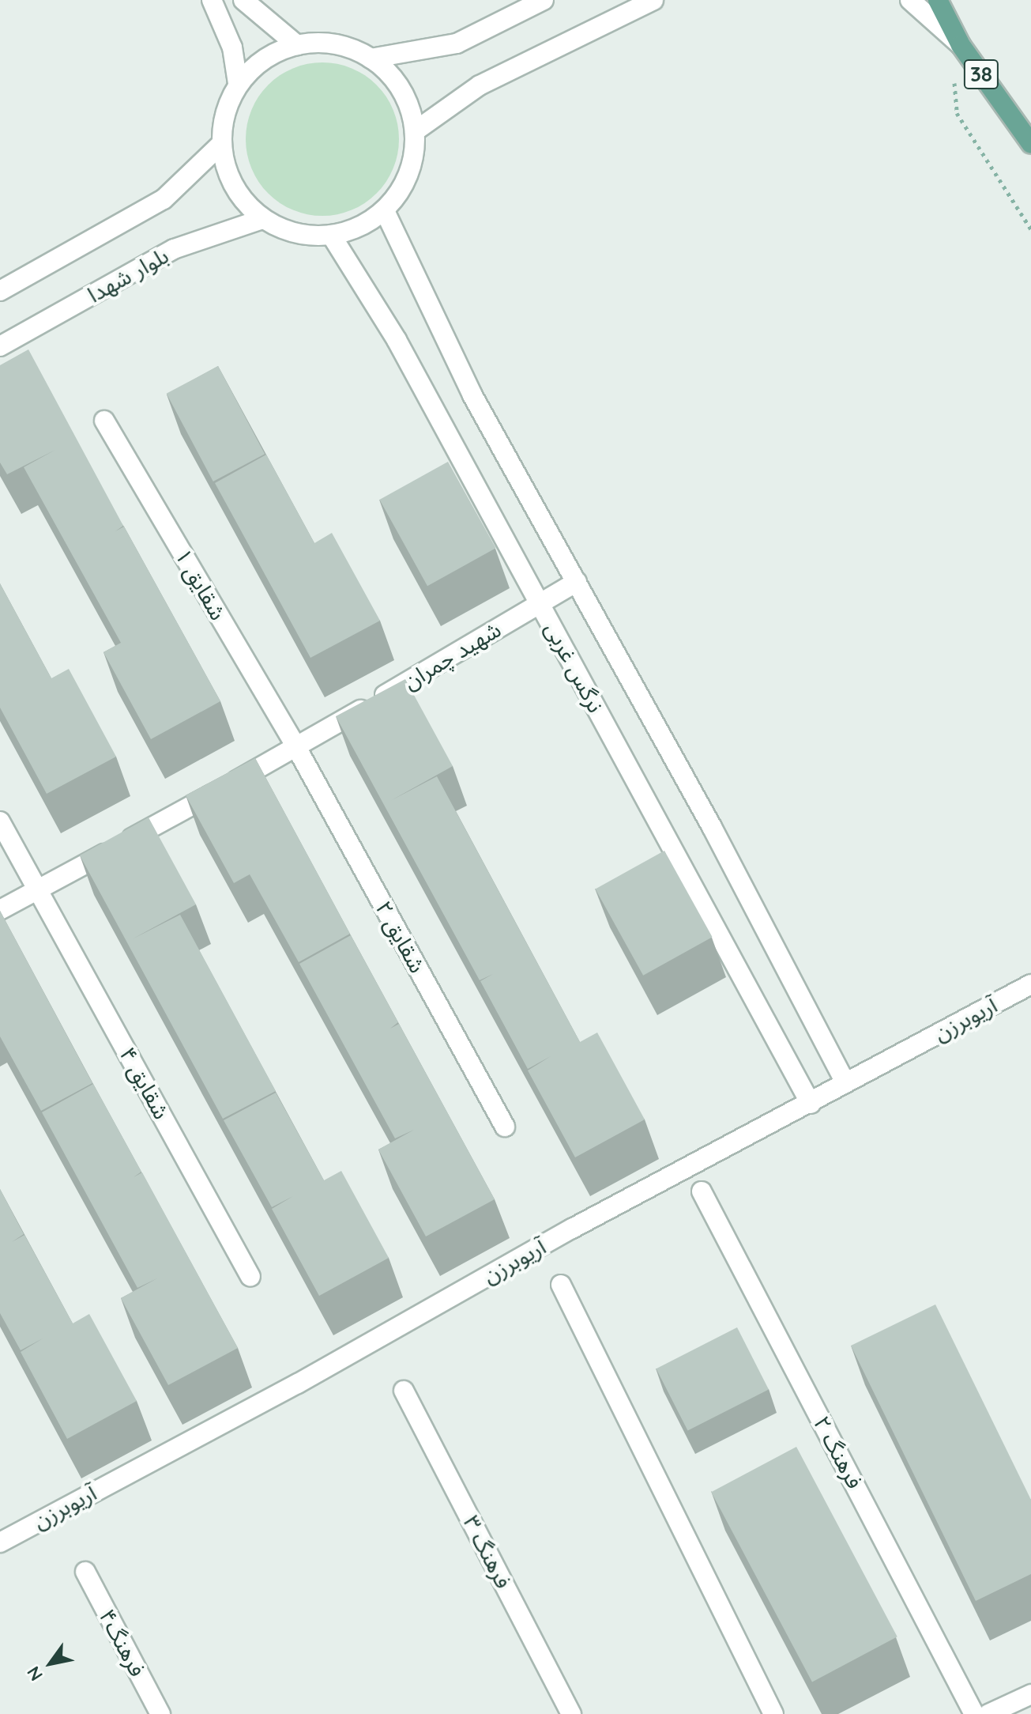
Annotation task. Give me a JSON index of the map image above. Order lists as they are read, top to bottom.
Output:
{
  "streets": {
    "main road": ["38"],
    "street": [
      "بلوار شهدا",
      "شقایق ۱",
      "شهید چمران",
      "نرگس غربی",
      "شقایق ۲",
      "آریوبرزن",
      "شقایق ۴",
      "فرهنگ ۲",
      "فرهنگ ۳",
      "فرهنگ۴"
    ]
  },
  "crossings": [
    ["بلوار شهدا", "نرگس غربی"],
    ["شقایق ۱", "شهید چمران"],
    ["شقایق ۱", "شقایق ۲"],
    ["شهید چمران", "نرگس غربی"],
    ["شهید چمران", "شقایق ۲"],
    ["شهید چمران", "شقایق ۴"],
    ["نرگس غربی", "آریوبرزن"]
  ],
  "north": "bottom left"
}
